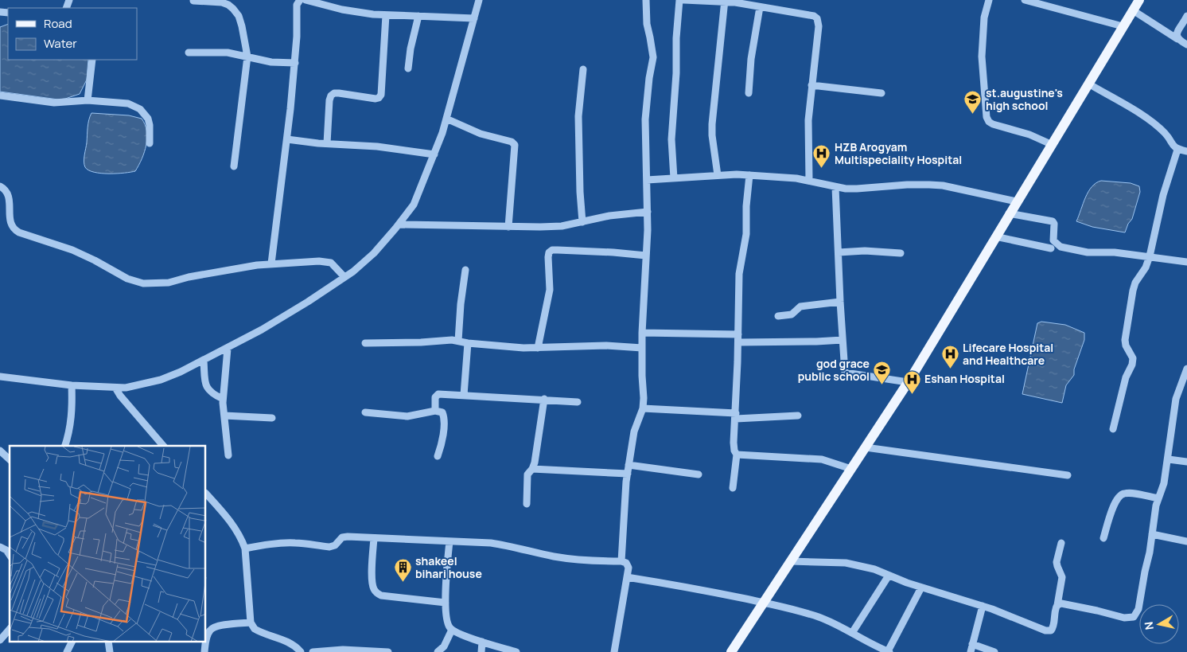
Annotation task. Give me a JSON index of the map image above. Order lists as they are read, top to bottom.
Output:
{
  "places": {
    "school or university": ["st.augustine's high school", "god grace public school"],
    "hospital": ["HZB Arogyam Multispeciality Hospital", "Lifecare Hospital and Healthcare", "Eshan Hospital"],
    "building": ["shakeel bihari house"]
  },
  "legend": ["Road", "Water"],
  "north": "left"
}
